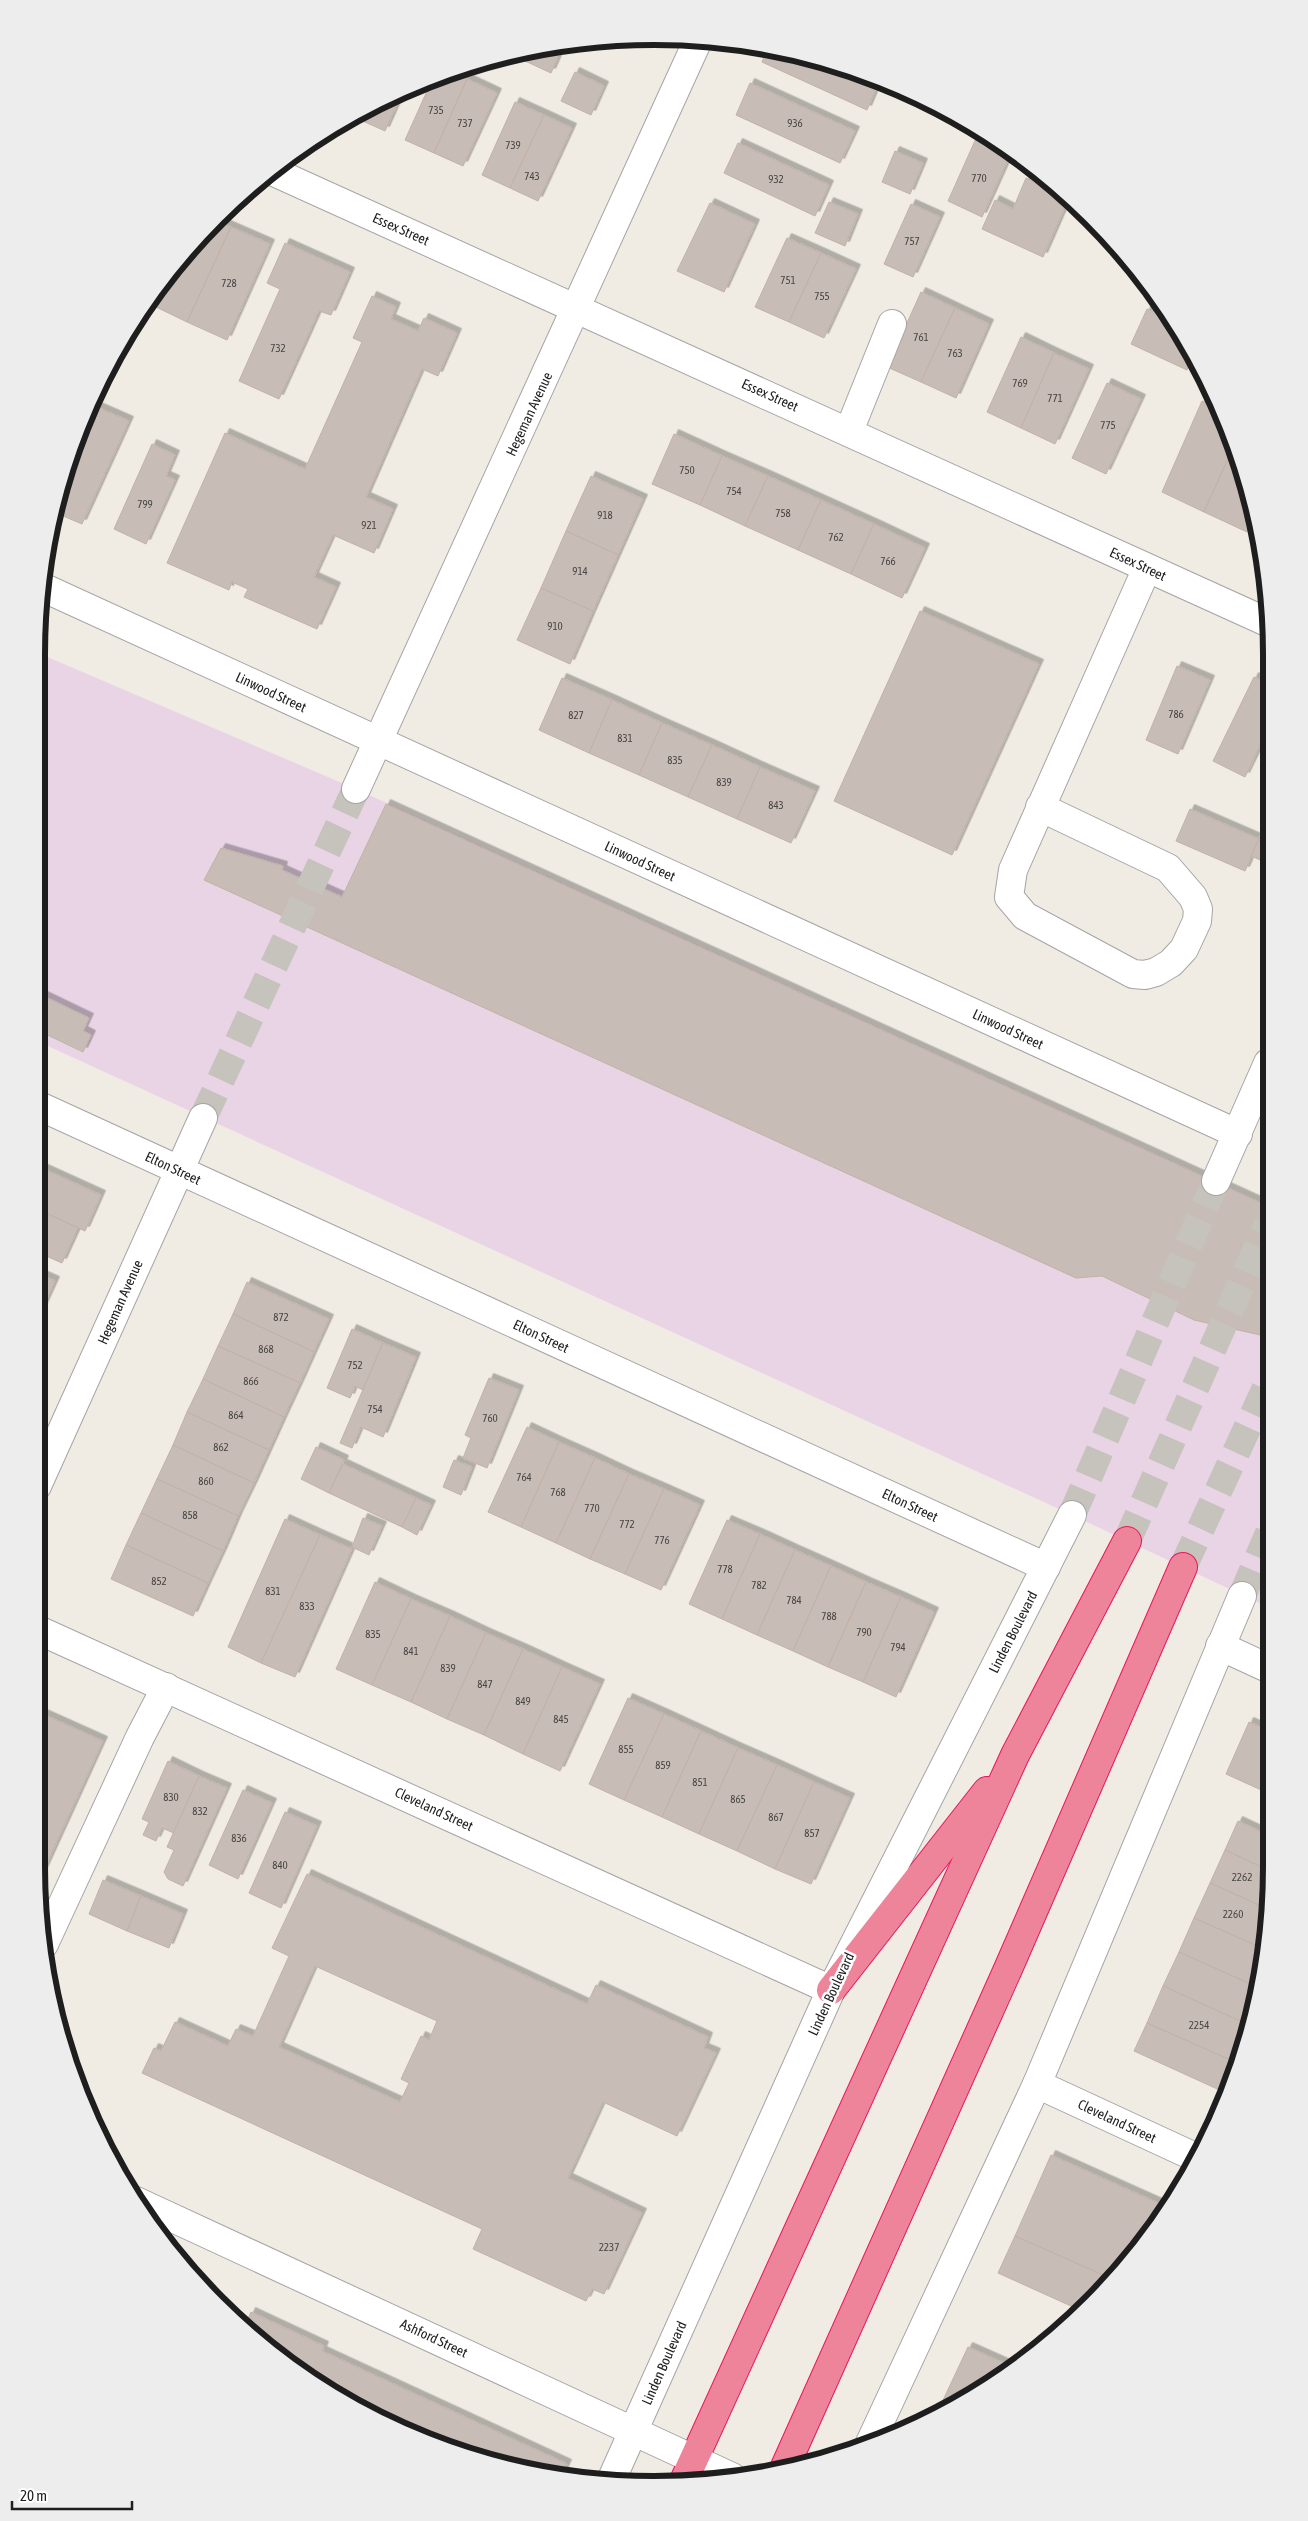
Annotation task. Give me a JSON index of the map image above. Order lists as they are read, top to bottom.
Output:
{
  "streets": {
    "street": [
      "Essex Street",
      "Hegeman Avenue",
      "Linwood Street",
      "Elton Street",
      "Linden Boulevard",
      "Cleveland Street",
      "Ashford Street"
    ]
  },
  "crossings": [
    ["Essex Street", "Hegeman Avenue"],
    ["Hegeman Avenue", "Linwood Street"],
    ["Hegeman Avenue", "Elton Street"],
    ["Elton Street", "Linden Boulevard"],
    ["Linden Boulevard", "Cleveland Street"],
    ["Linden Boulevard", "Ashford Street"]
  ],
  "house_numbers": [
    "735",
    "737",
    "936",
    "739",
    "743",
    "770",
    "932",
    "757",
    "751",
    "728",
    "755",
    "761",
    "732",
    "763",
    "769",
    "771",
    "775",
    "750",
    "754",
    "799",
    "758",
    "918",
    "921",
    "762",
    "766",
    "914",
    "910",
    "786",
    "827",
    "831",
    "835",
    "839",
    "843",
    "872",
    "868",
    "752",
    "866",
    "754",
    "864",
    "760",
    "862",
    "764",
    "860",
    "768",
    "770",
    "858",
    "772",
    "776",
    "778",
    "852",
    "782",
    "831",
    "784",
    "833",
    "788",
    "790",
    "835",
    "794",
    "841",
    "839",
    "847",
    "849",
    "845",
    "855",
    "859",
    "851",
    "830",
    "865",
    "832",
    "867",
    "857",
    "836",
    "840",
    "2262",
    "2260",
    "2254",
    "2237"
  ],
  "scale_bar": "20 m"
}
